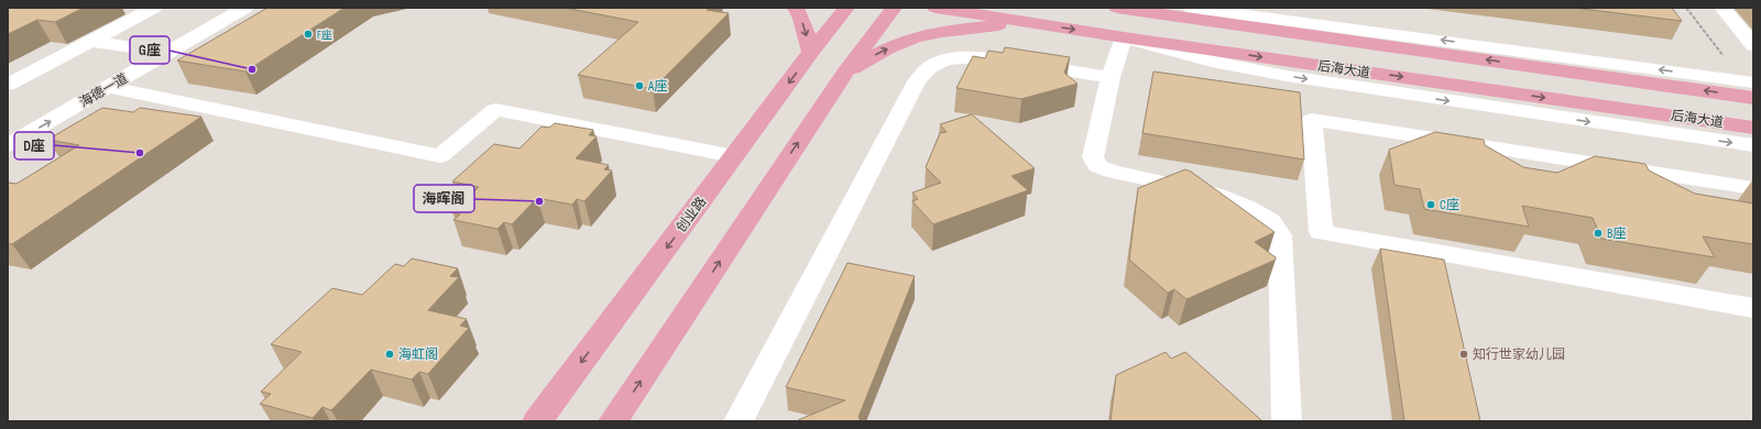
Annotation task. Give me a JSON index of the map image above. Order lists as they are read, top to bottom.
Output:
{
  "streets": {
    "main road": ["后海大道", "创业路"],
    "street": ["海德一道"]
  },
  "places": [
    "F座",
    "G座",
    "A座",
    "D座",
    "海晖阁",
    "C座",
    "B座",
    "海虹阁",
    "知行世家幼儿园"
  ]
}
